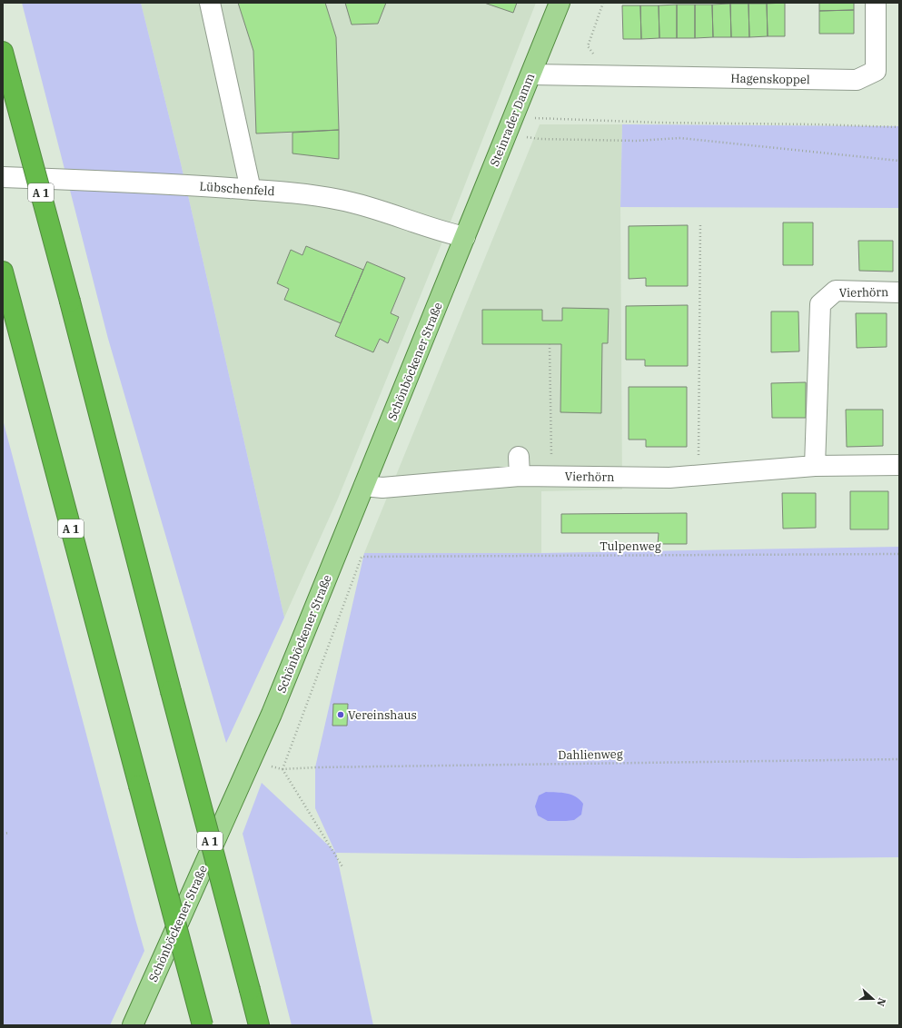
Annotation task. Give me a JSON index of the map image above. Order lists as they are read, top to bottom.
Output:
{
  "streets": {
    "highway": ["A 1"],
    "main road": ["Steinrader Damm", "Schönböckener Straße"],
    "street": ["Hagenskoppel", "Lübschenfeld", "Vierhörn"],
    "path": ["Tulpenweg", "Dahlienweg"]
  },
  "crossings": [
    ["Hagenskoppel", "Steinrader Damm"],
    ["Steinrader Damm", "Lübschenfeld"],
    ["Steinrader Damm", "Schönböckener Straße"],
    ["Lübschenfeld", "Schönböckener Straße"],
    ["Vierhörn", "Schönböckener Straße"],
    ["Tulpenweg", "Dahlienweg"]
  ],
  "places": ["Vereinshaus"],
  "north": "right"
}
